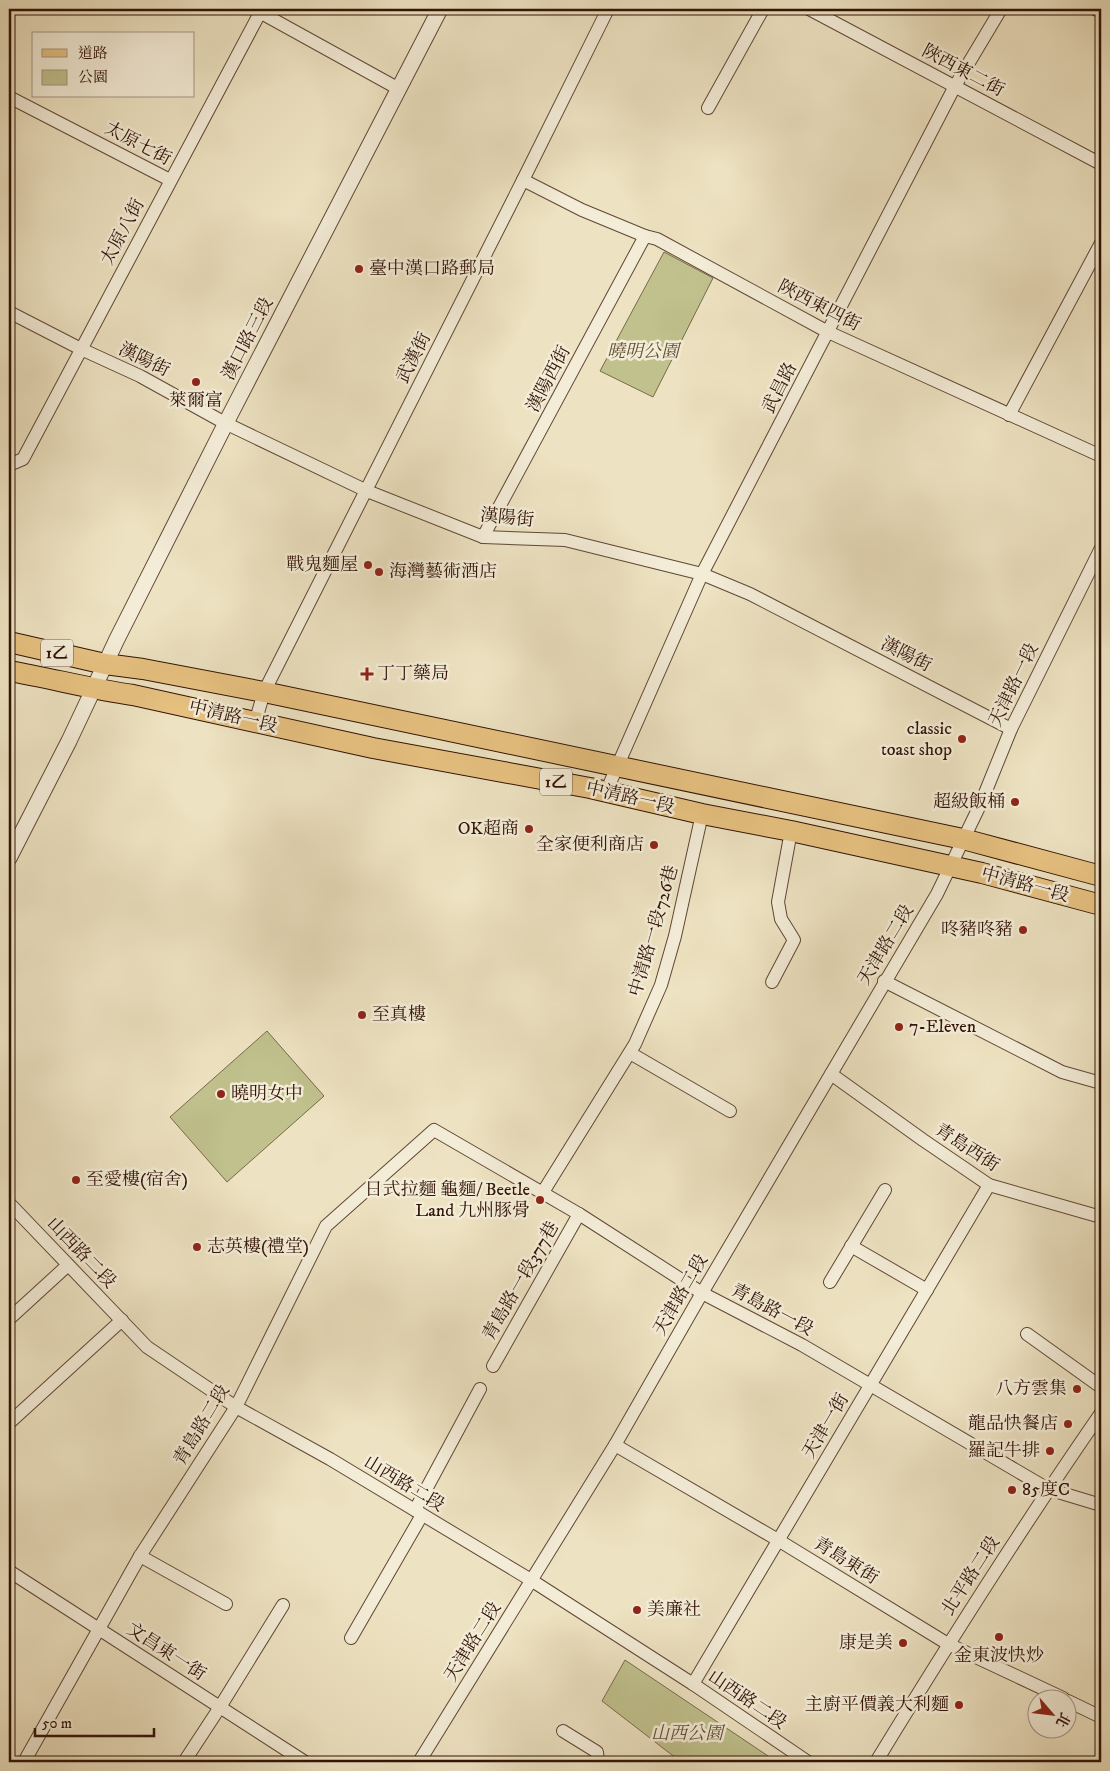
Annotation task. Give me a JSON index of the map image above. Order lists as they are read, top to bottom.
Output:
{
  "streets": {
    "main road": ["1乙", "中清路一段"],
    "street": [
      "陜西東二街",
      "太原七街",
      "太原八街",
      "陜西東四街",
      "漢口路三段",
      "武漢街",
      "漢陽街",
      "漢陽西街",
      "武昌路",
      "天津路一段",
      "中清路一段726巷",
      "天津路二段",
      "青島西街",
      "山西路二段",
      "青島路一段377巷",
      "青島路一段",
      "青島路二段",
      "天津一街",
      "青島東街",
      "北平路二段",
      "文昌東一街"
    ]
  },
  "crossings": [
    ["陜西東二街", "武昌路"],
    ["太原七街", "太原八街"],
    ["太原八街", "漢陽街"],
    ["陜西東四街", "武漢街"],
    ["陜西東四街", "漢陽西街"],
    ["陜西東四街", "武昌路"],
    ["漢口路三段", "漢陽街"],
    ["漢口路三段", "中清路一段"],
    ["武漢街", "漢陽街"],
    ["武漢街", "中清路一段"],
    ["漢陽街", "漢陽西街"],
    ["漢陽街", "武昌路"],
    ["漢陽街", "天津路一段"],
    ["武昌路", "中清路一段"],
    ["天津路一段", "中清路一段"],
    ["天津路一段", "天津路二段"],
    ["中清路一段", "中清路一段726巷"],
    ["中清路一段", "天津路二段"],
    ["中清路一段726巷", "青島路一段"],
    ["天津路二段", "青島西街"],
    ["天津路二段", "山西路二段"],
    ["天津路二段", "青島路一段"],
    ["天津路二段", "青島東街"],
    ["青島西街", "天津一街"],
    ["山西路二段", "青島路二段"],
    ["山西路二段", "天津一街"],
    ["青島路一段377巷", "青島路一段"],
    ["青島路一段", "青島路二段"],
    ["青島路一段", "天津一街"],
    ["青島路一段", "北平路二段"],
    ["青島路二段", "文昌東一街"],
    ["天津一街", "青島東街"],
    ["青島東街", "北平路二段"]
  ],
  "parks": ["曉明公園", "山西公園"],
  "places": {
    "other": [
      "臺中漢口路郵局",
      "萊爾富",
      "戰鬼麵屋",
      "海灣藝術酒店",
      "classic toast shop",
      "超級飯桶",
      "OK超商",
      "全家便利商店",
      "咚豬咚豬",
      "至真樓",
      "7-Eleven",
      "曉明女中",
      "至愛樓(宿舍)",
      "日式拉麵 龜麵/ Beetle Land 九州豚骨",
      "志英樓(禮堂)",
      "八方雲集",
      "龍品快餐店",
      "羅記牛排",
      "85度C",
      "美廉社",
      "金東波快炒",
      "康是美",
      "主廚平價義大利麵"
    ],
    "health": ["丁丁藥局"]
  },
  "legend": ["道路", "公園"],
  "scale_bar": "50 m",
  "north": "bottom right"
}
